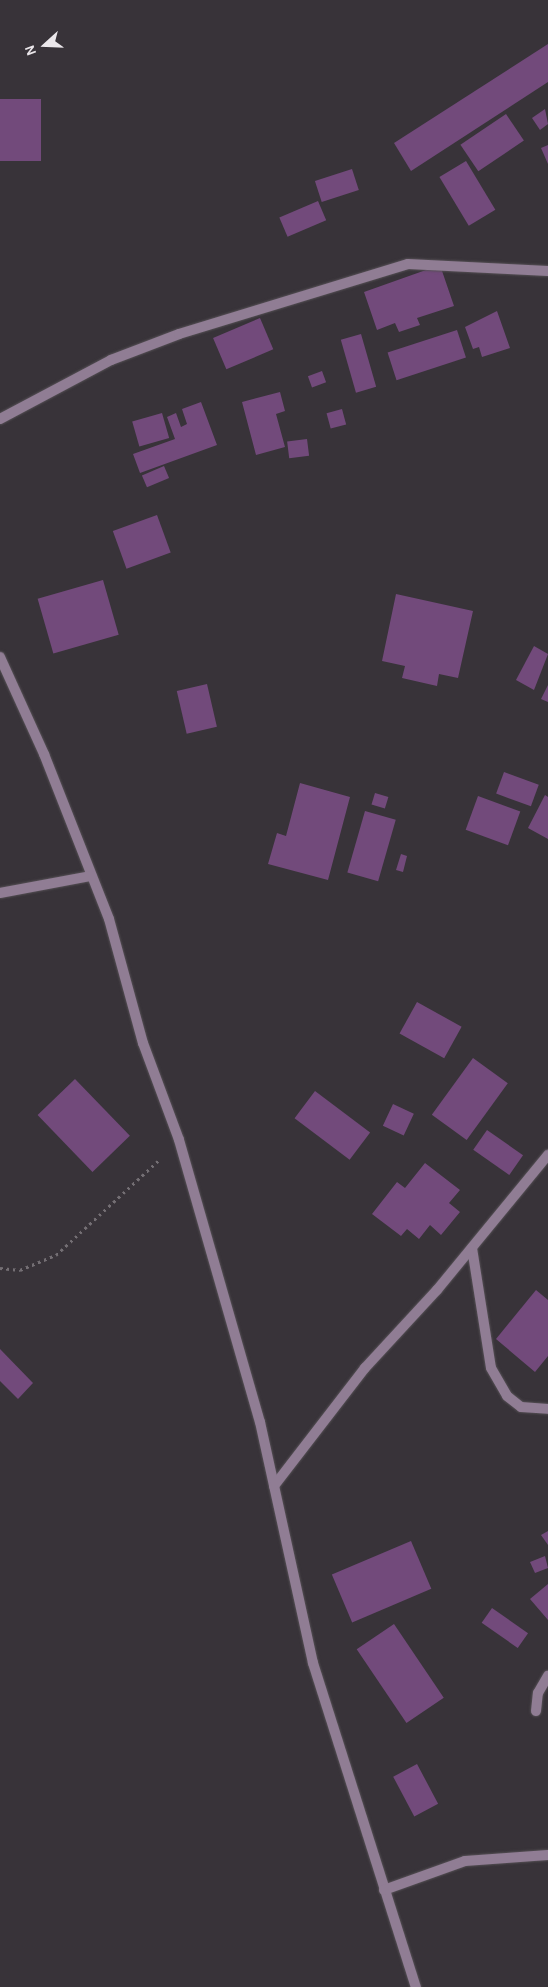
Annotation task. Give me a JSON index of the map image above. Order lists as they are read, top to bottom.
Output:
{
  "north": "left"
}
